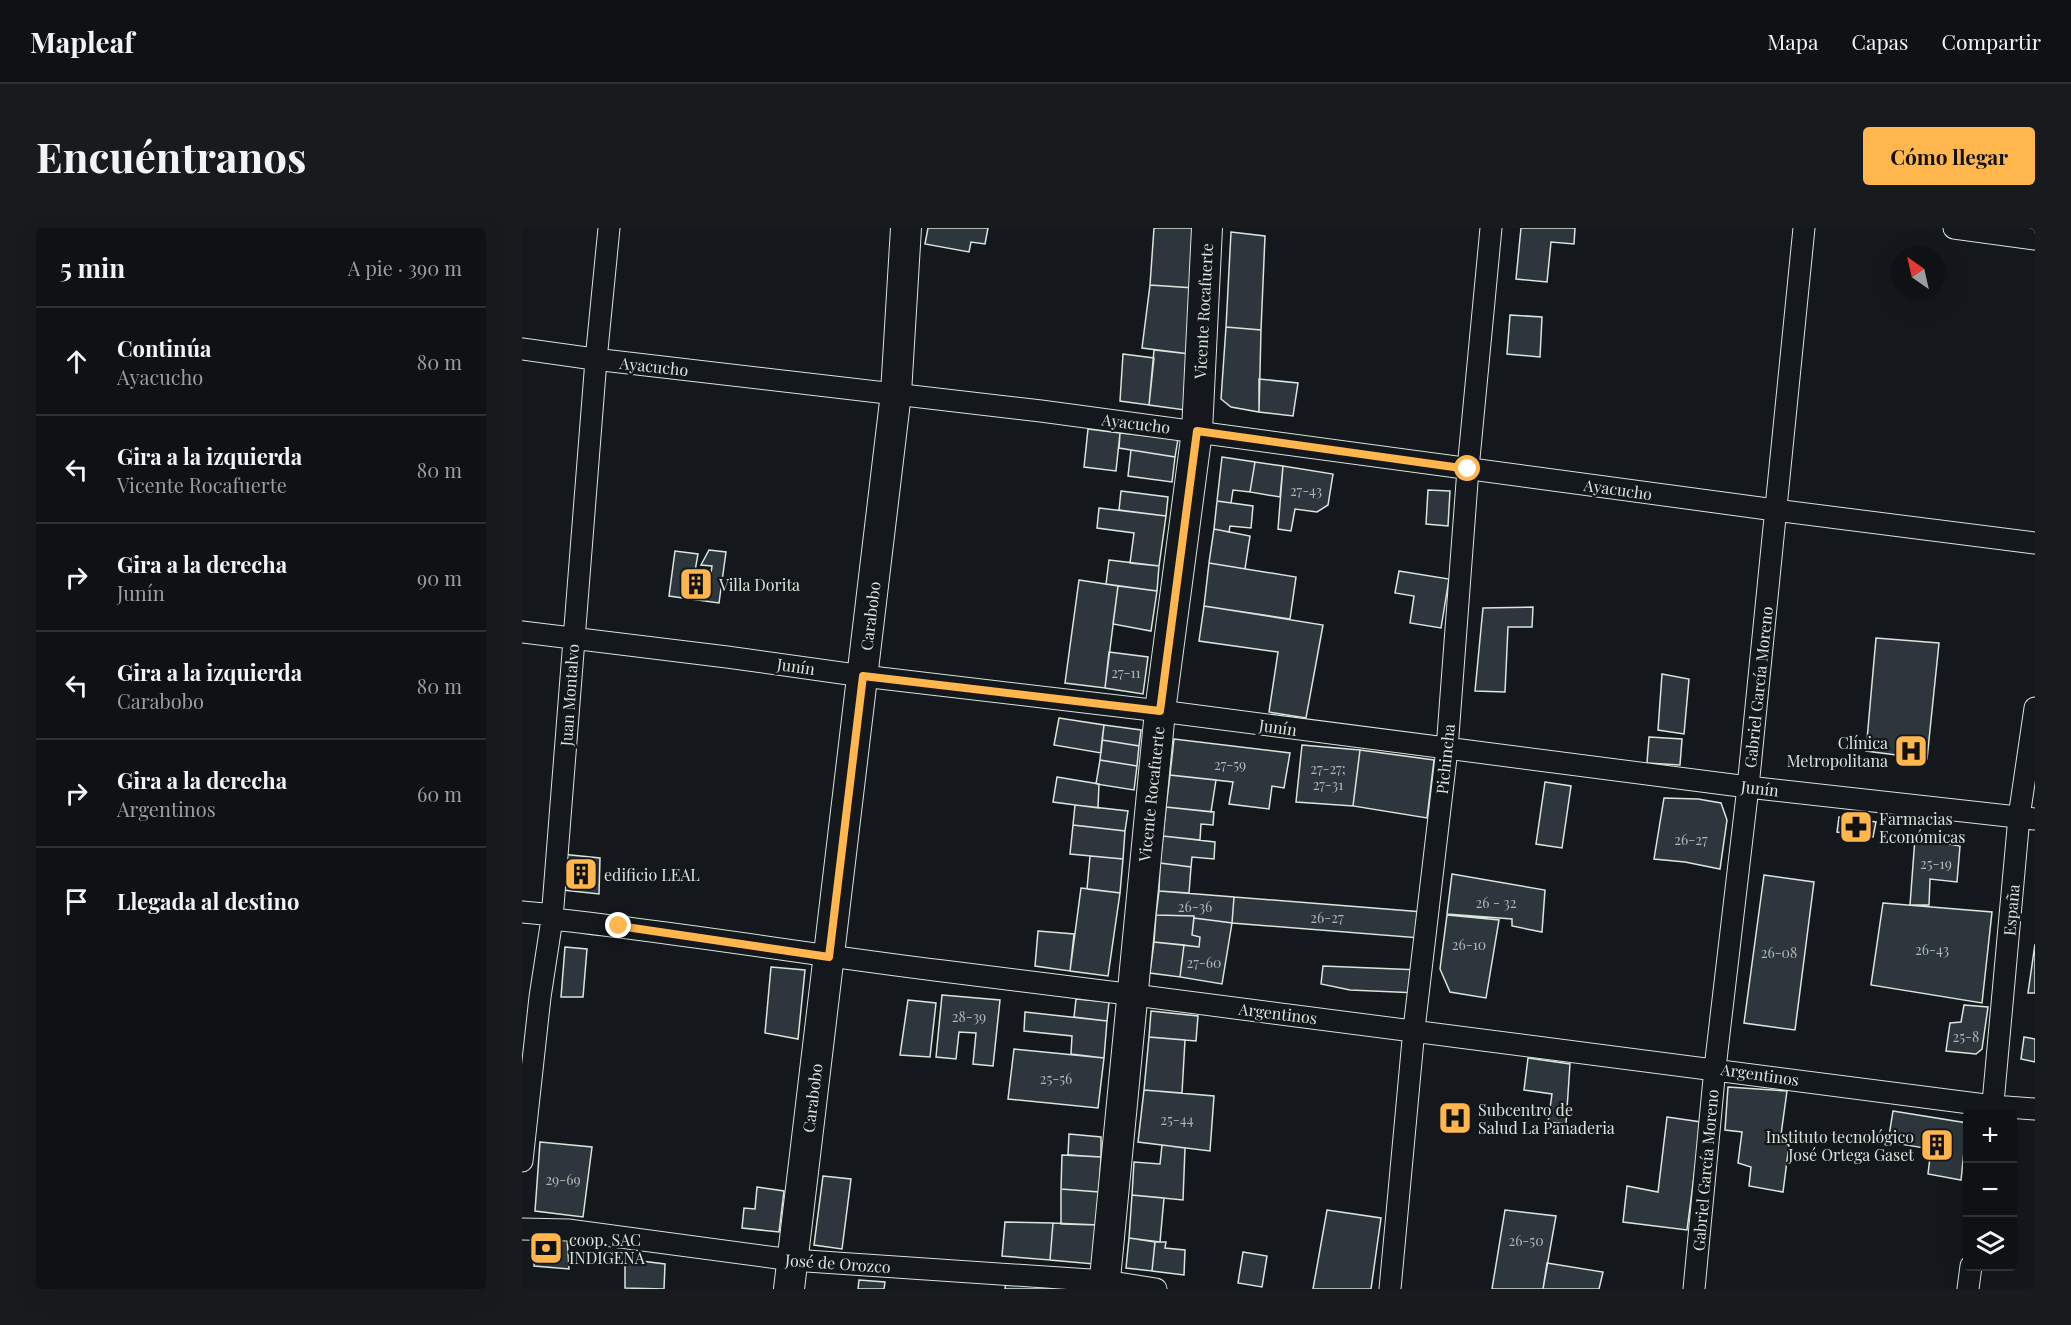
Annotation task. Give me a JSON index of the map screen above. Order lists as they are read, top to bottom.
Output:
{
  "streets": {
    "main road": ["Vicente Rocafuerte", "Carabobo"],
    "street": [
      "Ayacucho",
      "Junín",
      "Gabriel García Moreno",
      "Juan Montalvo",
      "Pichincha",
      "España",
      "Argentinos",
      "José de Orozco"
    ]
  },
  "crossings": [
    ["Vicente Rocafuerte", "Ayacucho"],
    ["Vicente Rocafuerte", "Junín"],
    ["Vicente Rocafuerte", "Argentinos"],
    ["Vicente Rocafuerte", "José de Orozco"],
    ["Ayacucho", "Carabobo"],
    ["Ayacucho", "Gabriel García Moreno"],
    ["Ayacucho", "Juan Montalvo"],
    ["Ayacucho", "Pichincha"],
    ["Carabobo", "Junín"],
    ["Carabobo", "Argentinos"],
    ["Carabobo", "José de Orozco"],
    ["Junín", "Gabriel García Moreno"],
    ["Junín", "Juan Montalvo"],
    ["Junín", "Pichincha"],
    ["Junín", "España"],
    ["Gabriel García Moreno", "Argentinos"],
    ["Juan Montalvo", "Argentinos"],
    ["Pichincha", "Argentinos"]
  ],
  "places": {
    "building": ["Villa Dorita", "edificio LEAL", "Instituto tecnológico José Ortega Gaset"],
    "hospital": ["Clínica Metropolitana", "Subcentro de Salud La Panaderia"],
    "pharmacy": ["Farmacias Económicas"],
    "bank": ["coop. SAC INDIGENA"]
  },
  "house_numbers": [
    "27-43",
    "27-11",
    "27-59",
    "27-27; 27-31",
    "26-27",
    "25-19",
    "26 - 32",
    "26-36",
    "26-27",
    "26-10",
    "26-43",
    "26-08",
    "27-60",
    "28-39",
    "25-8",
    "25-56",
    "25-44",
    "29-69",
    "26-50"
  ],
  "north": "top left",
  "page": {
    "header": "Mapleaf",
    "nav": ["Mapa", "Capas", "Compartir"],
    "buttons": "Cómo llegar",
    "title": "Encuéntranos",
    "heading": ["5 min", "A pie · 390 m"],
    "list": [
      ["Continúa", "Ayacucho", "80 m"],
      ["Gira a la izquierda", "Vicente Rocafuerte", "80 m"],
      ["Gira a la derecha", "Junín", "90 m"],
      ["Gira a la izquierda", "Carabobo", "80 m"],
      ["Gira a la derecha", "Argentinos", "60 m"],
      "Llegada al destino"
    ],
    "map_buttons": ["+", "−"]
  }
}
